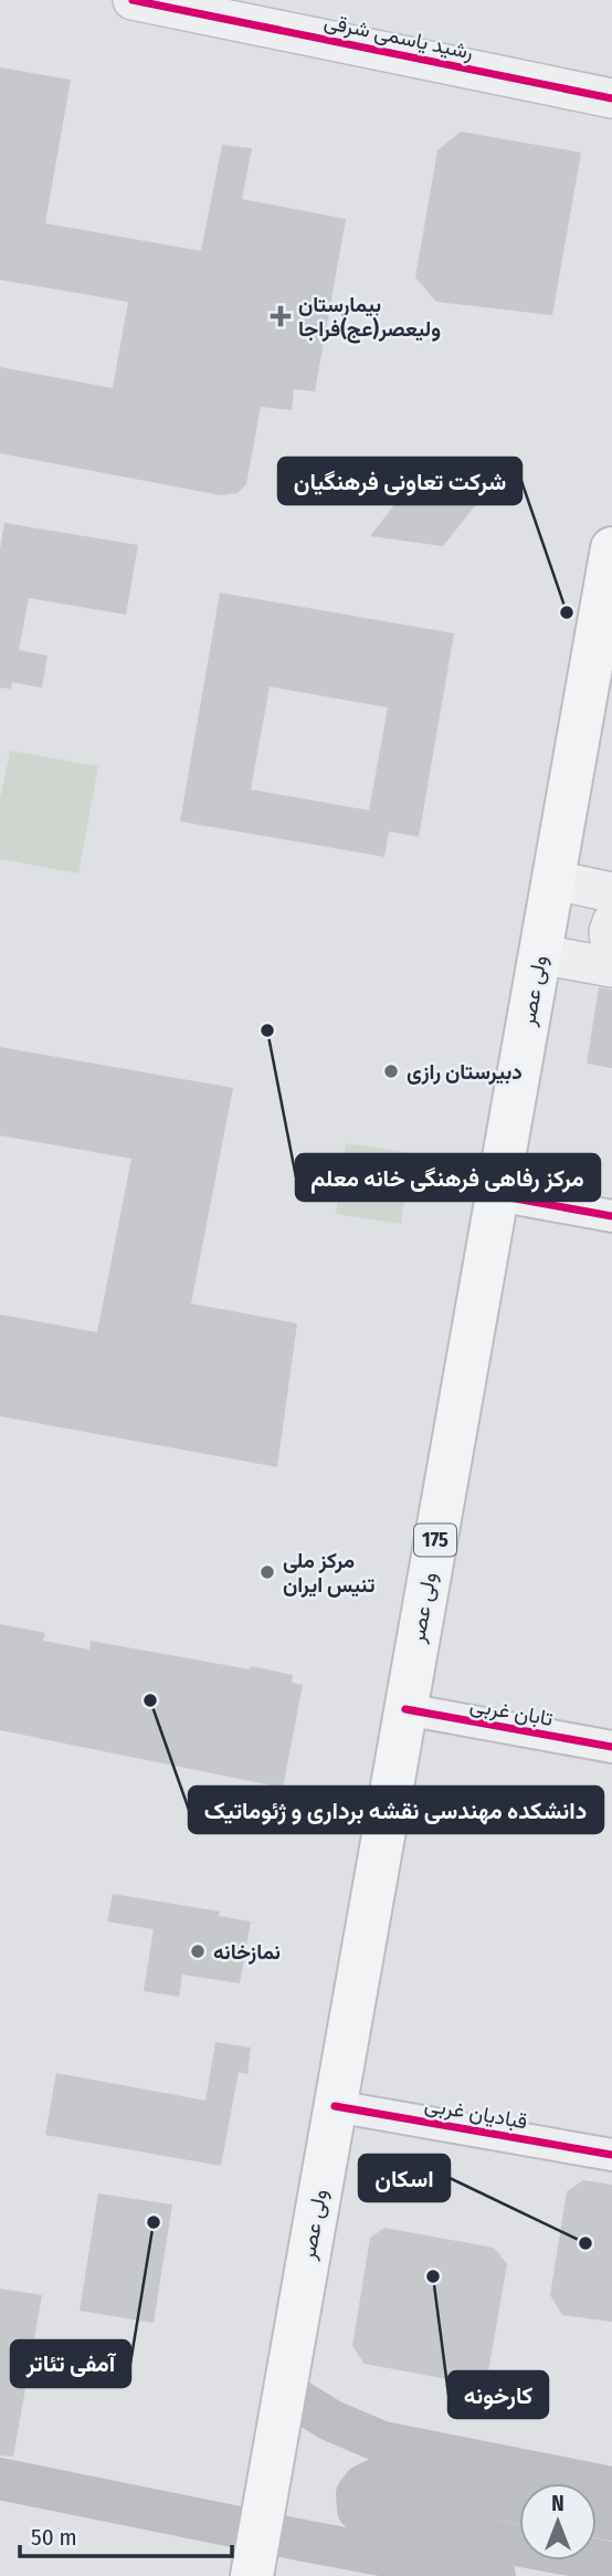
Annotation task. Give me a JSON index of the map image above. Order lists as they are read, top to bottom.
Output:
{
  "streets": {
    "main road": ["ولی عصر", "175"],
    "street": ["رشید یاسمی شرقی", "تابان غربی", "قبادیان غربی"]
  },
  "crossings": [
    ["ولی عصر", "تابان غربی"],
    ["ولی عصر", "قبادیان غربی"]
  ],
  "places": {
    "health": ["بیمارستان ولیعصر(عج)فراجا"],
    "other": [
      "شرکت تعاونی فرهنگیان",
      "مرکز رفاهی فرهنگی خانه معلم",
      "دبیرستان رازی",
      "مرکز ملی تنیس ایران",
      "دانشکده مهندسی نقشه برداری و ژئوماتیک",
      "نمازخانه",
      "آمفی تئاتر",
      "اسکان",
      "کارخونه"
    ]
  },
  "scale_bar": "50 m",
  "north": "top"
}
